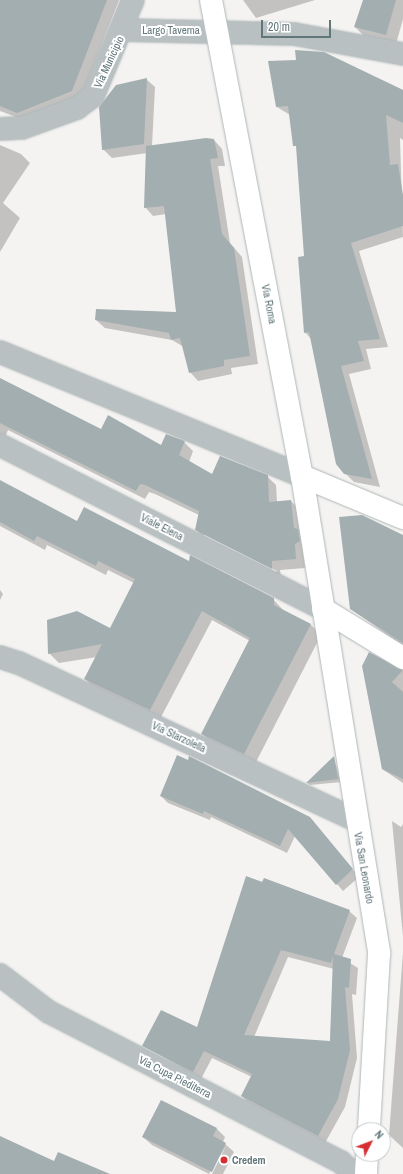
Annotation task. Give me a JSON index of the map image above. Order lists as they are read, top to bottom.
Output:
{
  "streets": {
    "main road": ["Via Roma", "Via San Leonardo"],
    "street": [
      "Largo Taverna",
      "Via Municipio",
      "Viale Elena",
      "Via Starzolella",
      "Via Cupa Piediterra"
    ]
  },
  "crossings": [
    ["Largo Taverna", "Via Municipio"],
    ["Largo Taverna", "Via Roma"],
    ["Via Roma", "Viale Elena"],
    ["Via Roma", "Via San Leonardo"],
    ["Viale Elena", "Via San Leonardo"],
    ["Via Starzolella", "Via San Leonardo"]
  ],
  "places": ["Credem"],
  "scale_bar": "20 m",
  "north": "top right"
}
